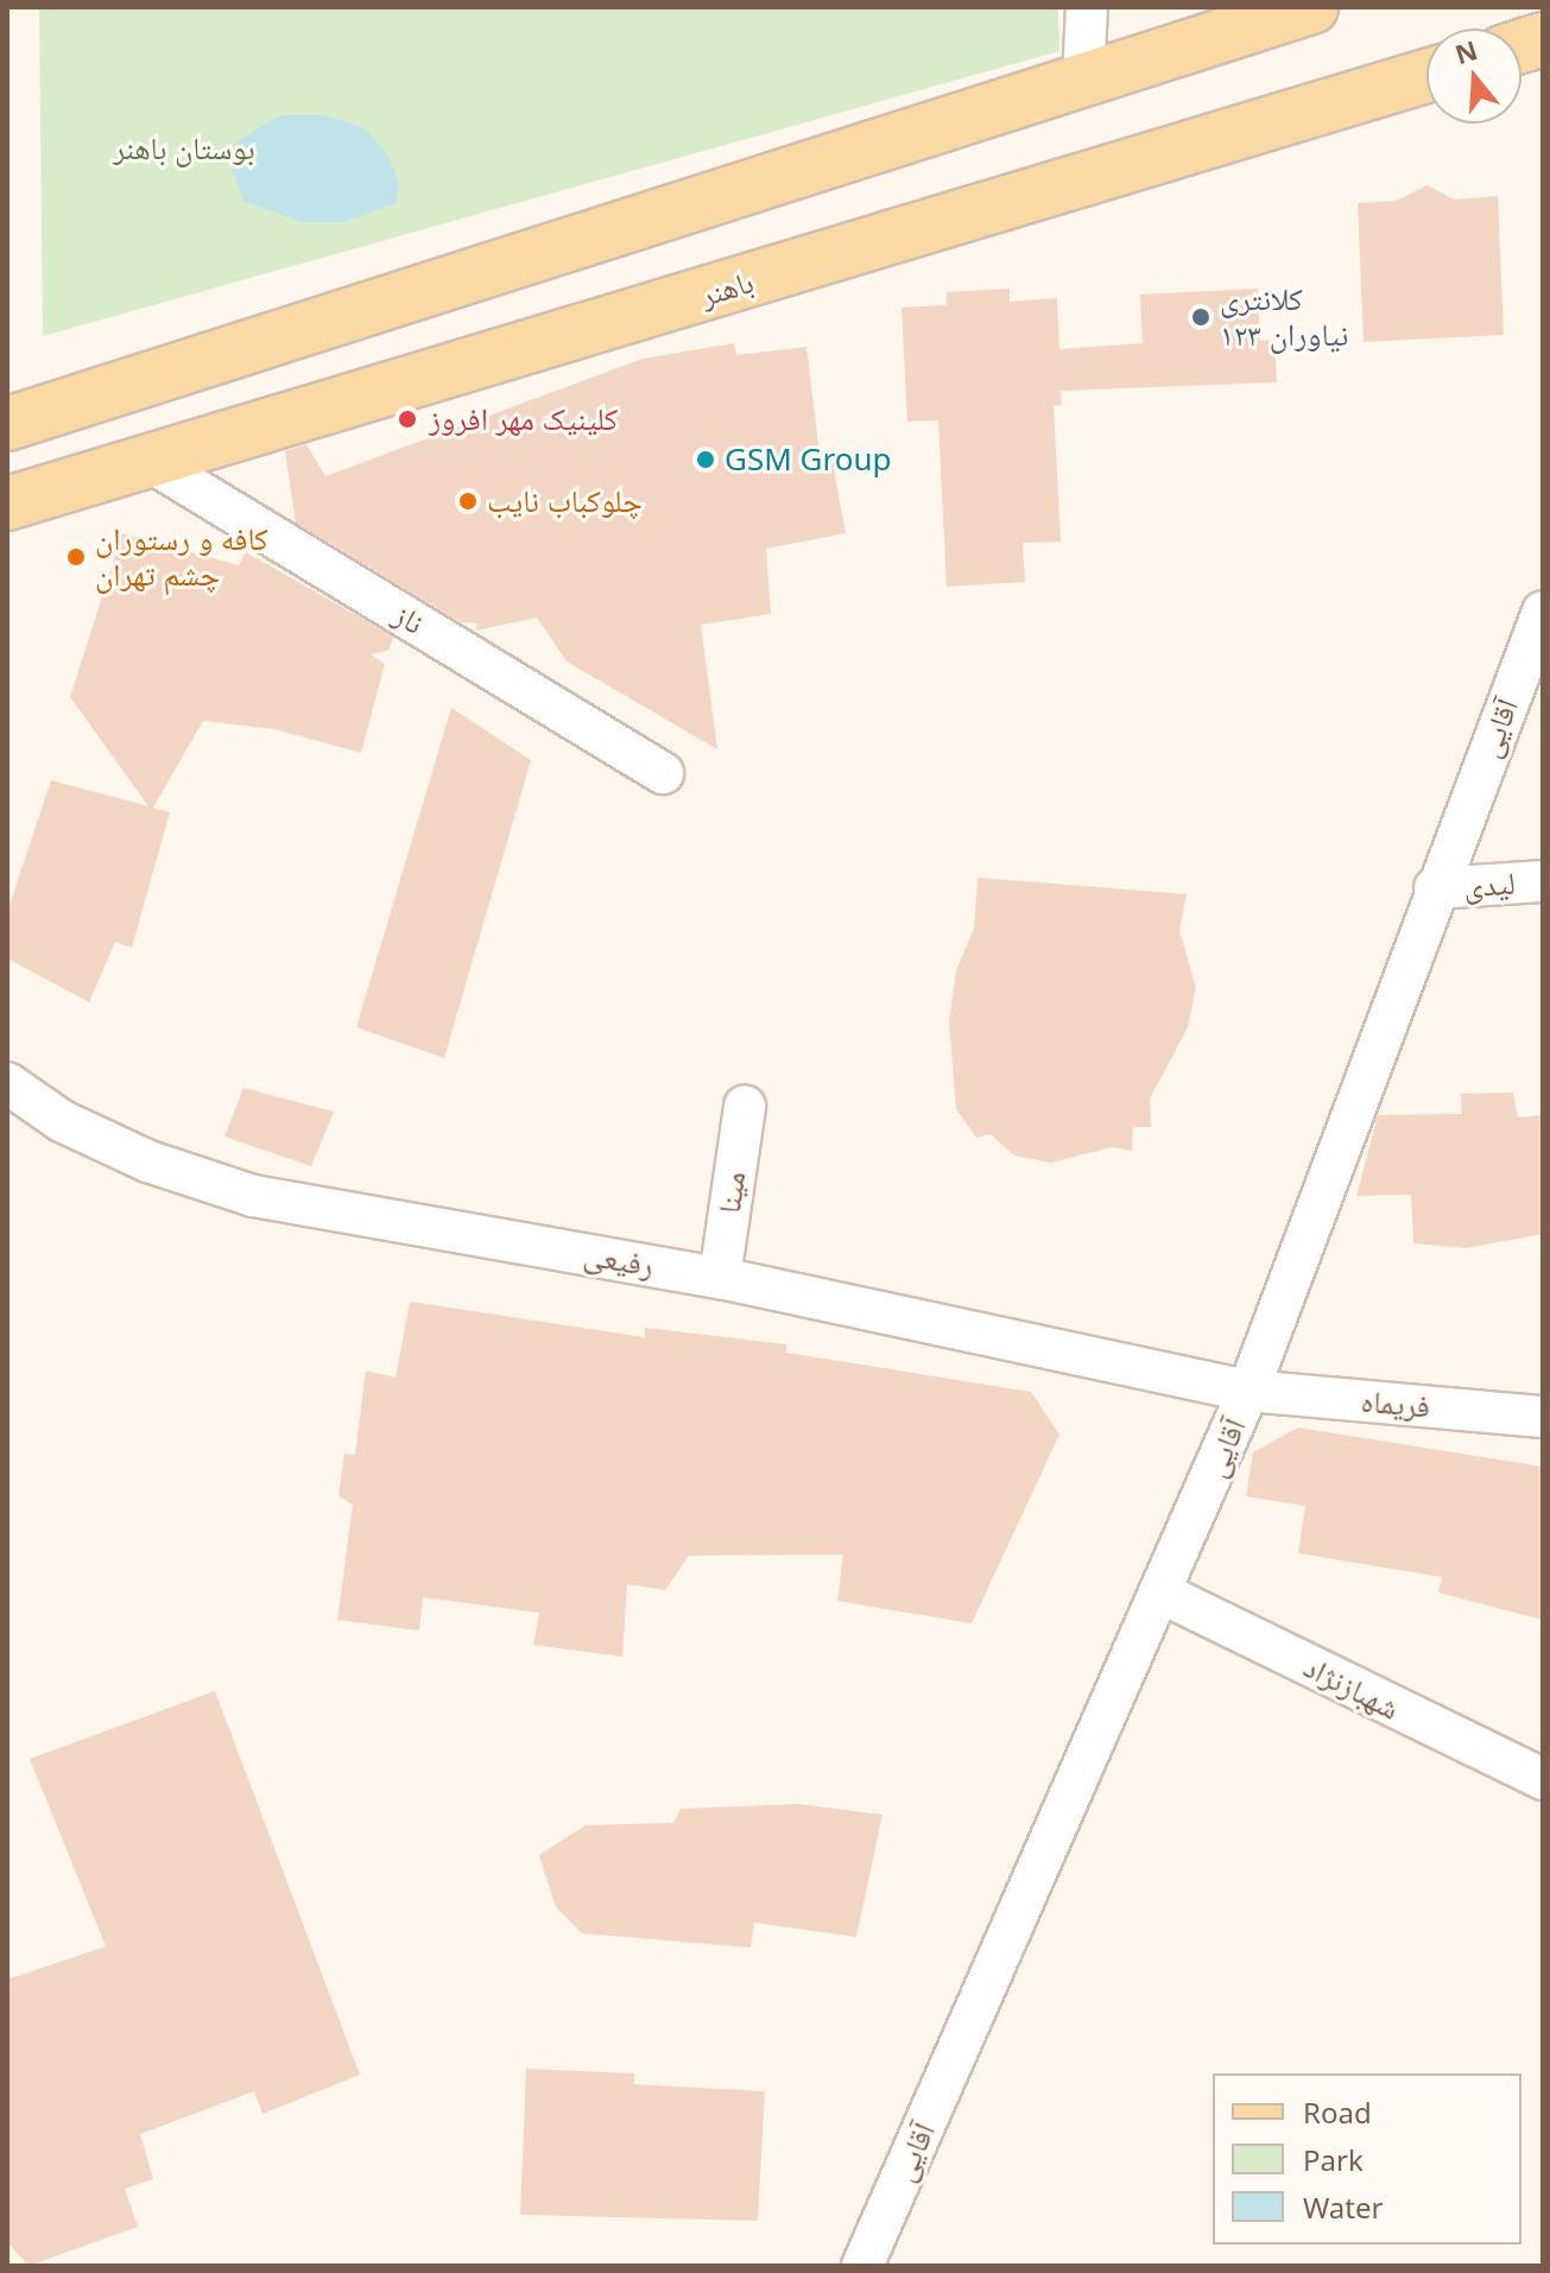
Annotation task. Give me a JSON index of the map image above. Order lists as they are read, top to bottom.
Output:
{
  "streets": {
    "main road": ["باهنر"],
    "street": [
      "ناز",
      "آقایی",
      "لیدی",
      "مینا",
      "رفیعی",
      "فریماه",
      "شهبازنژاد"
    ]
  },
  "crossings": [
    ["باهنر", "ناز"],
    ["آقایی", "لیدی"],
    ["آقایی", "رفیعی"],
    ["آقایی", "فریماه"],
    ["آقایی", "شهبازنژاد"],
    ["مینا", "رفیعی"],
    ["رفیعی", "فریماه"]
  ],
  "parks": ["بوستان باهنر"],
  "places": [
    "کلانتری ۱۲۳ نیاوران",
    "کلینیک مهر افروز",
    "GSM Group",
    "چلوکباب نایب",
    "کافه و رستوران چشم تهران"
  ],
  "legend": ["Road", "Park", "Water"],
  "north": "top"
}
